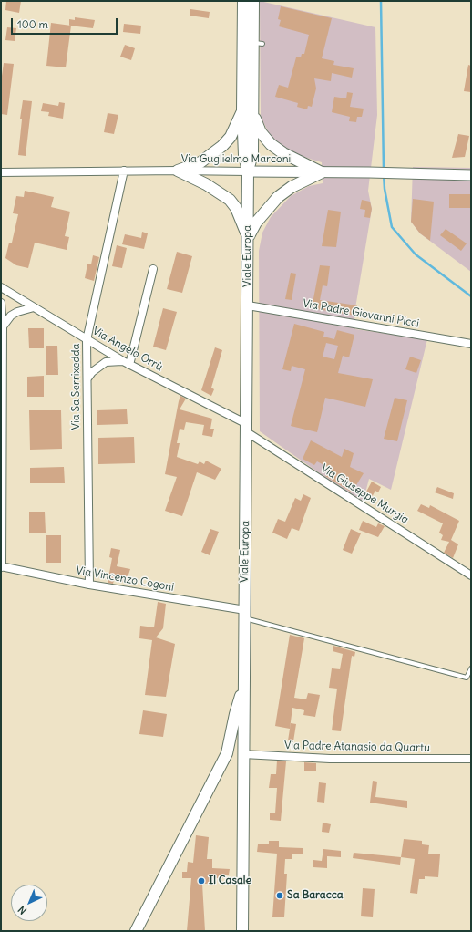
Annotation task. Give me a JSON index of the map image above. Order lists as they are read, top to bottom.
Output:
{
  "streets": {
    "main road": ["Via Guglielmo Marconi", "Viale Europa"],
    "street": [
      "Via Padre Giovanni Picci",
      "Via Angelo Orrù",
      "Via Sa Serrixedda",
      "Via Giuseppe Murgia",
      "Via Vincenzo Cogoni",
      "Via Padre Atanasio da Quartu"
    ]
  },
  "crossings": [
    ["Via Guglielmo Marconi", "Viale Europa"],
    ["Via Guglielmo Marconi", "Via Sa Serrixedda"],
    ["Viale Europa", "Via Padre Giovanni Picci"],
    ["Viale Europa", "Via Angelo Orrù"],
    ["Viale Europa", "Via Giuseppe Murgia"],
    ["Viale Europa", "Via Vincenzo Cogoni"],
    ["Viale Europa", "Via Padre Atanasio da Quartu"],
    ["Via Angelo Orrù", "Via Sa Serrixedda"],
    ["Via Angelo Orrù", "Via Giuseppe Murgia"],
    ["Via Sa Serrixedda", "Via Vincenzo Cogoni"]
  ],
  "places": ["Il Casale", "Sa Baracca"],
  "scale_bar": "100 m",
  "north": "bottom left"
}
